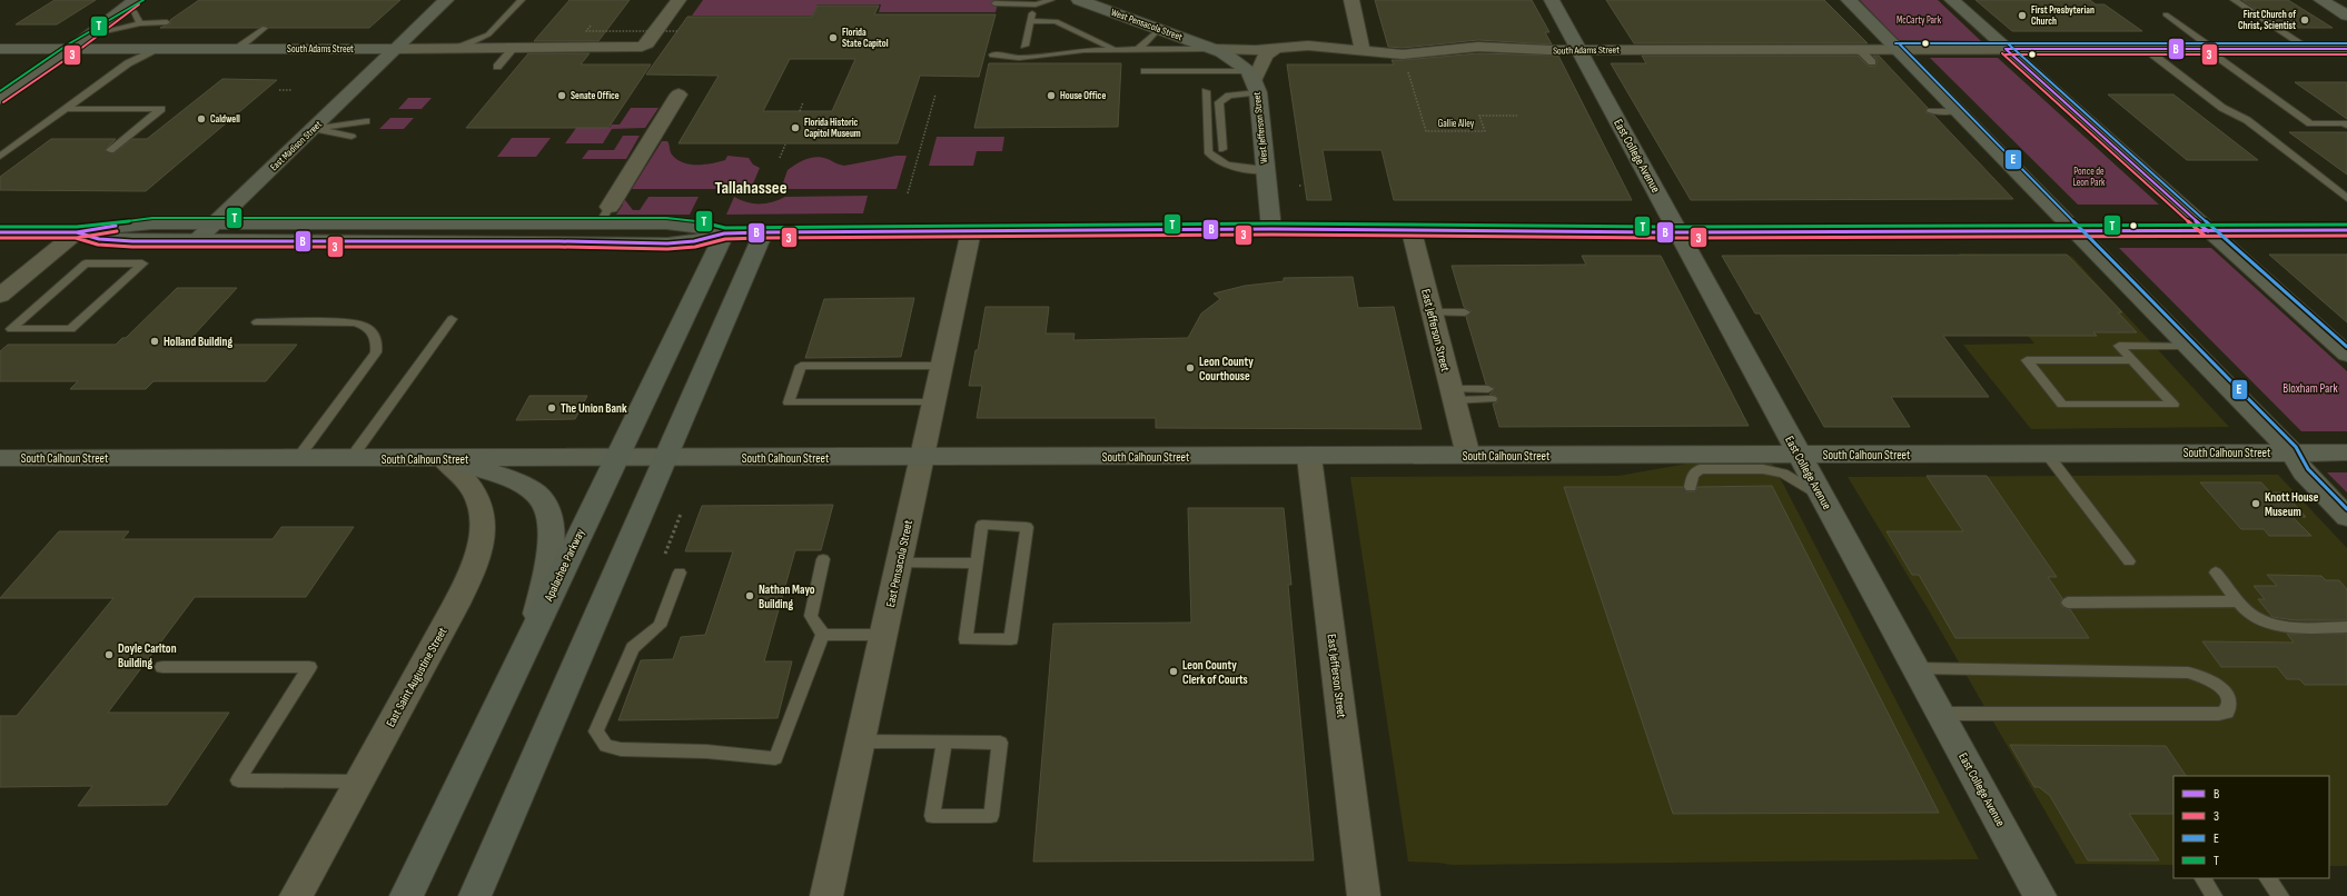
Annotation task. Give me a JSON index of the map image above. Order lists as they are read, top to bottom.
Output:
{
  "streets": {
    "main road": ["Apalachee Parkway"],
    "street": [
      "West Pensacola Street",
      "South Adams Street",
      "West Jefferson Street",
      "East Madison Street",
      "East College Avenue",
      "East Jefferson Street",
      "South Calhoun Street",
      "East Pensacola Street",
      "East Saint Augustine Street"
    ],
    "path": ["Gallie Alley"]
  },
  "crossings": [
    ["West Pensacola Street", "South Adams Street"],
    ["South Adams Street", "Gallie Alley"],
    ["South Adams Street", "East Madison Street"],
    ["South Adams Street", "East College Avenue"],
    ["East College Avenue", "South Calhoun Street"],
    ["East Jefferson Street", "South Calhoun Street"],
    ["South Calhoun Street", "East Pensacola Street"],
    ["South Calhoun Street", "Apalachee Parkway"],
    ["South Calhoun Street", "East Saint Augustine Street"]
  ],
  "districts": ["Tallahassee"],
  "parks": ["McCarty Park", "Ponce de Leon Park", "Bloxham Park"],
  "places": [
    "First Presbyterian Church",
    "First Church of Christ, Scientist",
    "Florida State Capitol",
    "Senate Office",
    "House Office",
    "Caldwell",
    "Florida Historic Capitol Museum",
    "Holland Building",
    "Leon County Courthouse",
    "The Union Bank",
    "Knott House Museum",
    "Nathan Mayo Building",
    "Doyle Carlton Building",
    "Leon County Clerk of Courts"
  ],
  "lines": [
    "transit line T",
    "transit line 3",
    "transit line E",
    "transit line B"
  ],
  "legend": [
    "B",
    "3",
    "E",
    "T"
  ]
}
